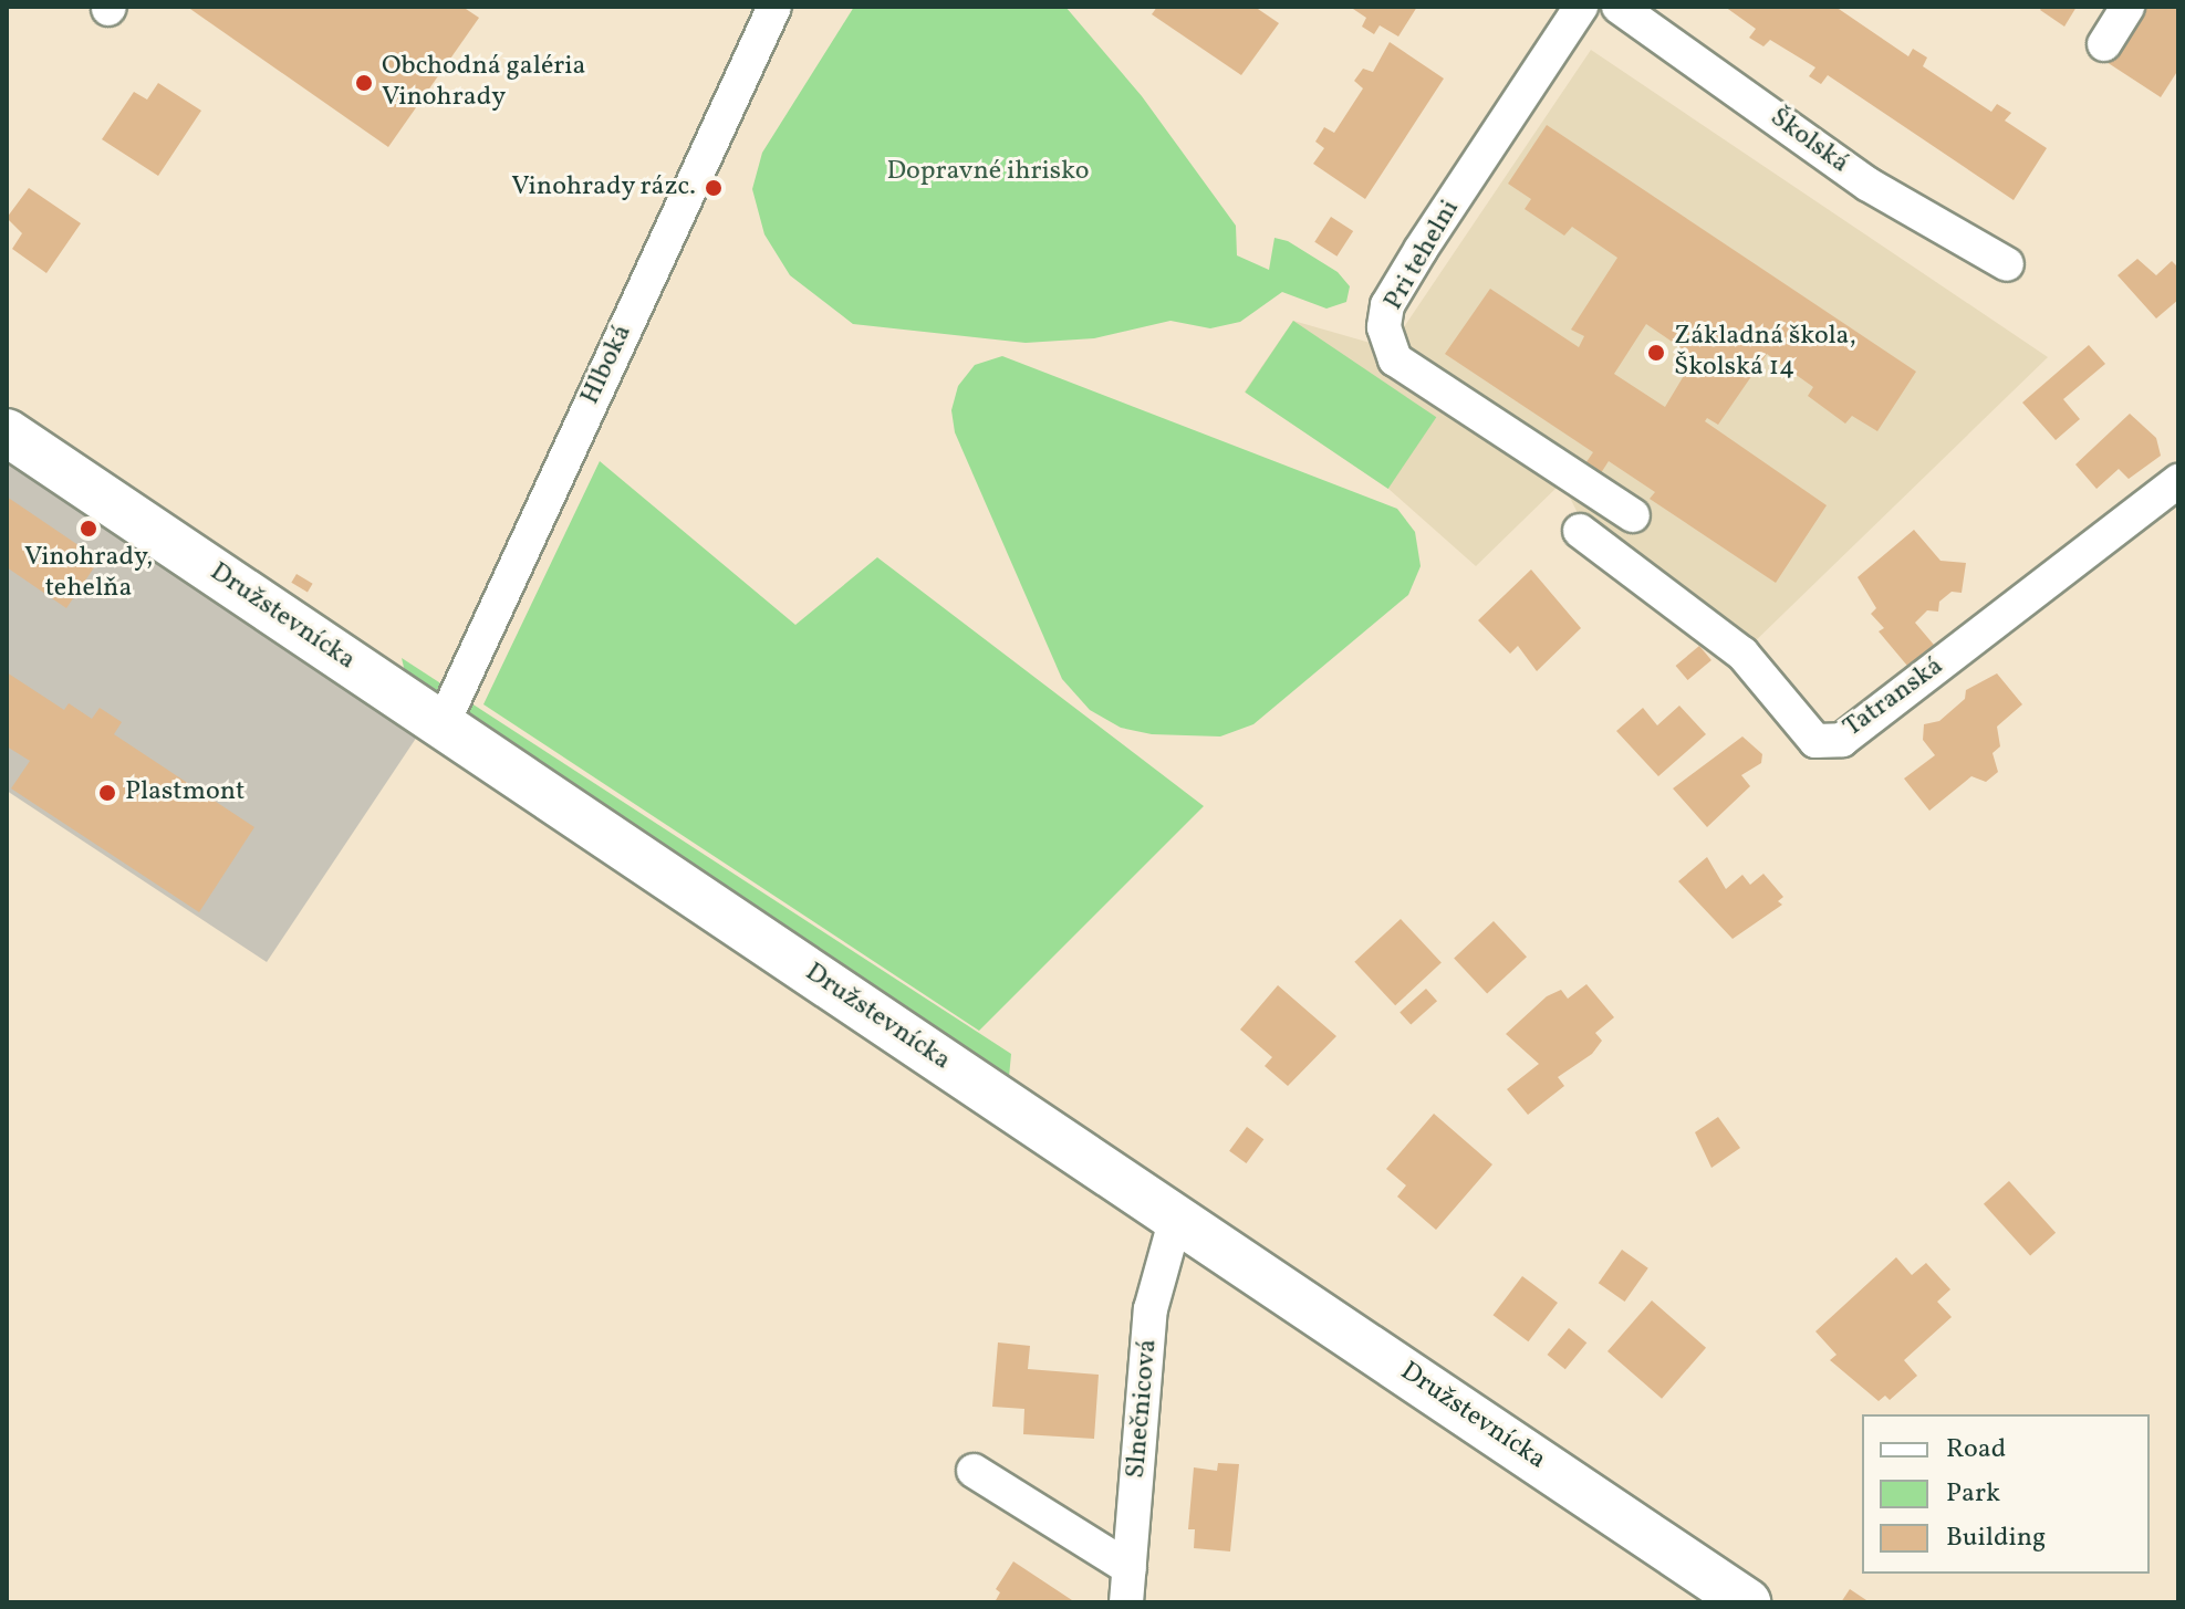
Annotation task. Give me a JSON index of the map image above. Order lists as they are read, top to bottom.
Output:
{
  "streets": {
    "main road": ["Družstevnícka"],
    "street": [
      "Školská",
      "Pri tehelni",
      "Hlboká",
      "Tatranská",
      "Slnečnicová"
    ]
  },
  "crossings": [
    ["Hlboká", "Družstevnícka"],
    ["Družstevnícka", "Slnečnicová"]
  ],
  "parks": ["Dopravné ihrisko"],
  "places": [
    "Obchodná galéria Vinohrady",
    "Vinohrady rázc.",
    "Základná škola, Školská 14",
    "Vinohrady, tehelňa",
    "Plastmont"
  ],
  "legend": ["Road", "Park", "Building"]
}
